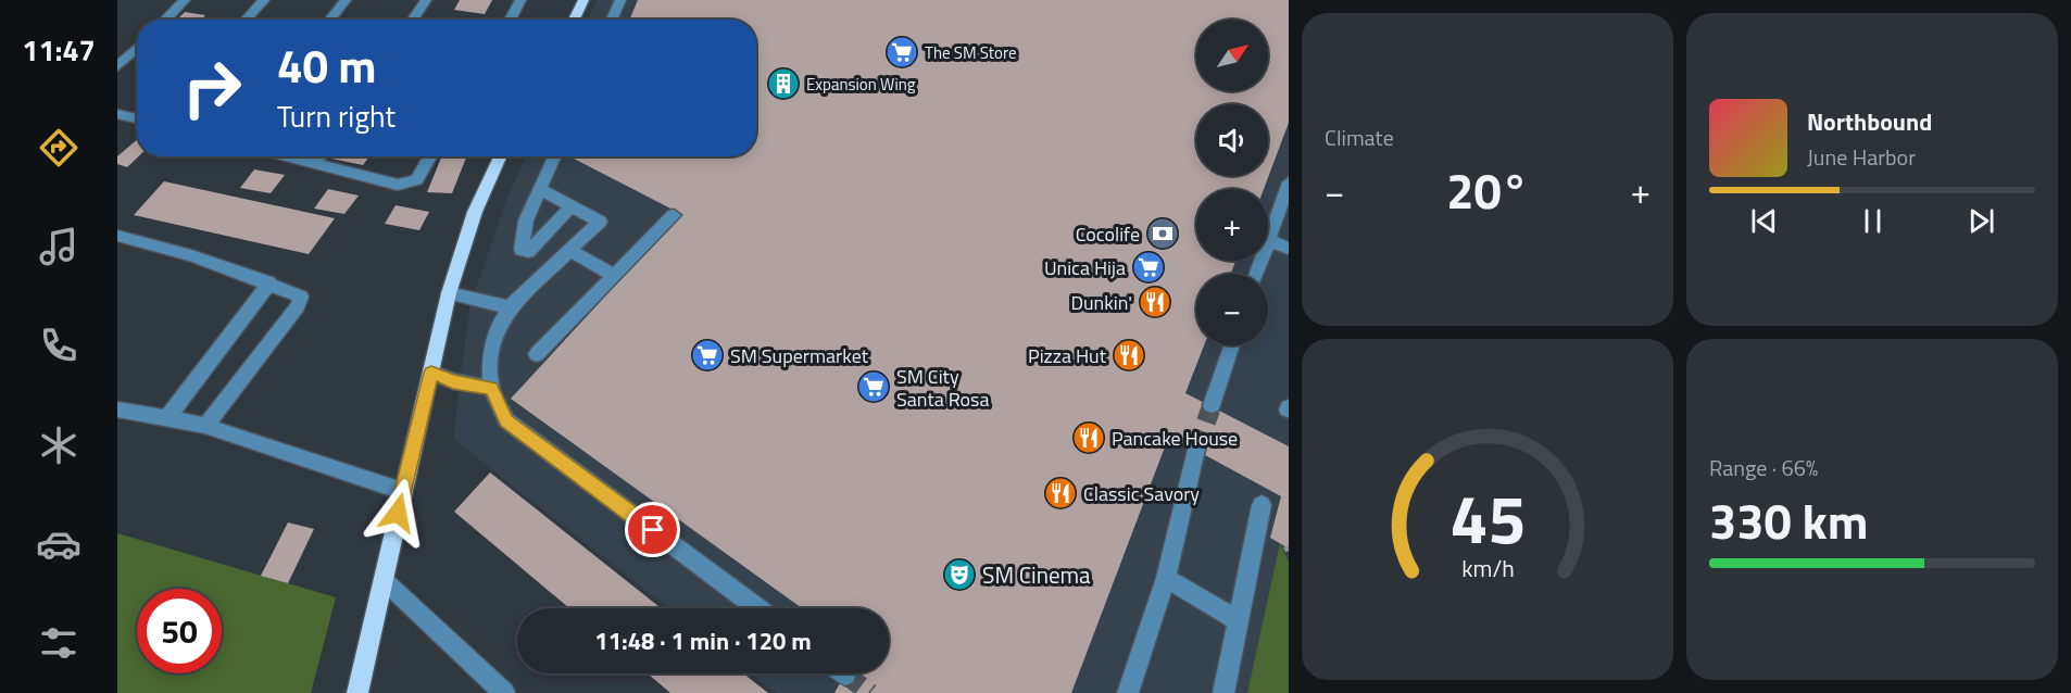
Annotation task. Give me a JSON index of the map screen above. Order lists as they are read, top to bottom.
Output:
{
  "places": {
    "supermarket": [
      "The SM Store",
      "Unica Hija",
      "SM Supermarket",
      "SM City Santa Rosa"
    ],
    "building": ["Expansion Wing"],
    "bank": ["Cocolife"],
    "restaurant": [
      "Dunkin'",
      "Pizza Hut",
      "Pancake House",
      "Classic Savory"
    ],
    "theatre": ["SM Cinema"]
  },
  "north": "top right",
  "page": {
    "tabs": "11:47",
    "tile": [
      "Climate",
      ["Range · 66%", "330 km"]
    ],
    "map_buttons": ["+", "−"],
    "turn": ["40 m", "Turn right"],
    "song": ["Northbound", "June Harbor"],
    "heat": ["−", "20°", "+"],
    "limit": "50",
    "trip": "11:48 · 1 min · 120 m",
    "gauge": ["45", "km/h"]
  }
}
